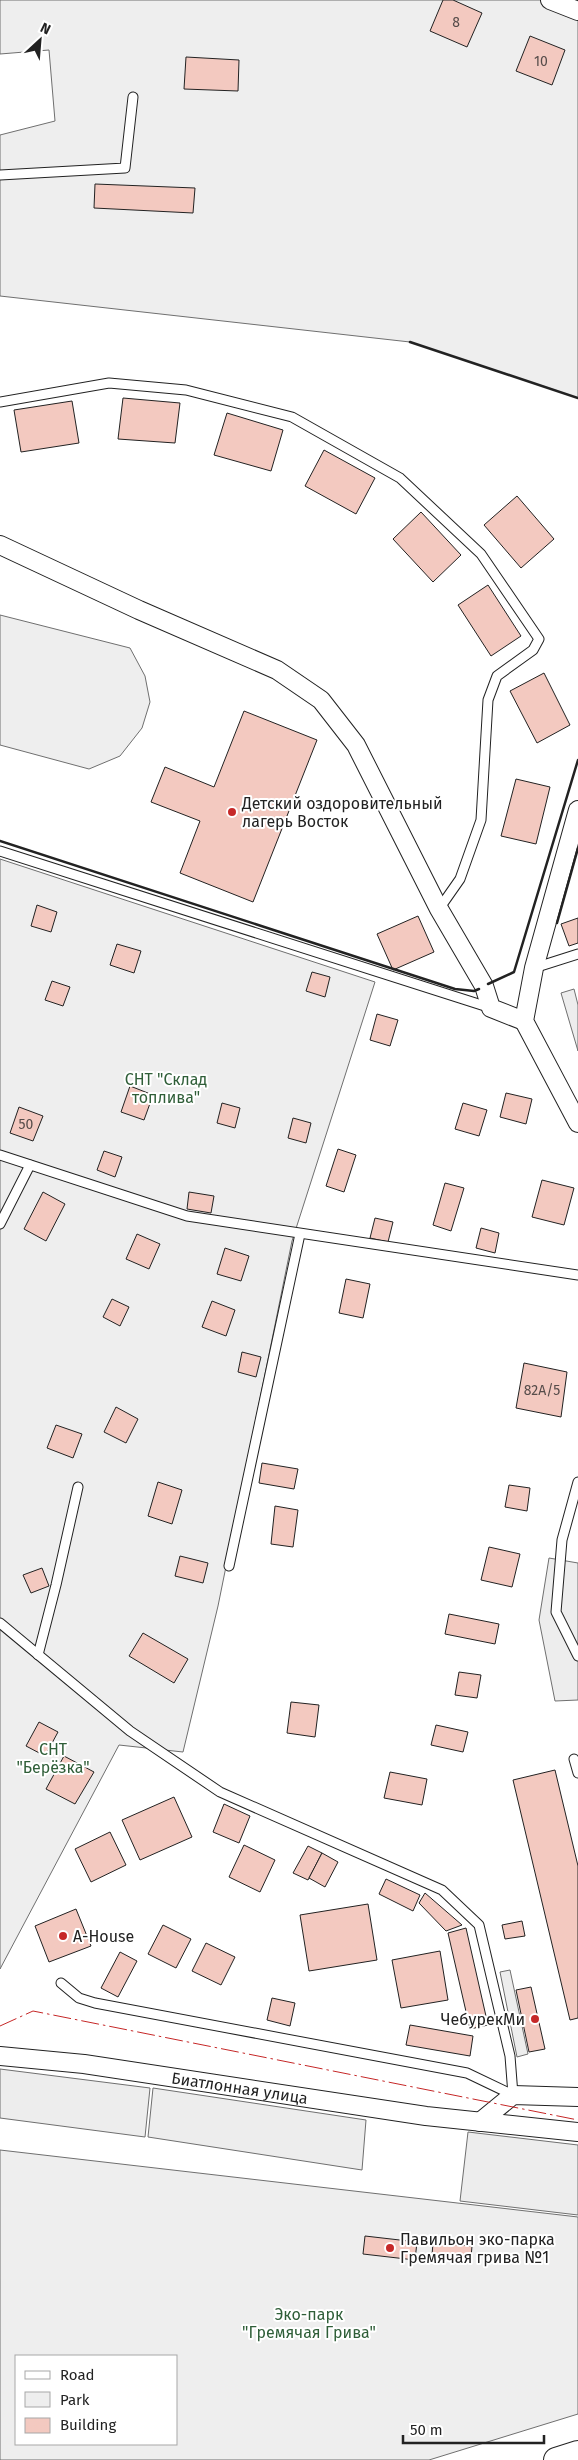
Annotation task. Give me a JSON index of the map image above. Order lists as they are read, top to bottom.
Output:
{
  "streets": {
    "street": ["Биатлонная улица"]
  },
  "parks": ["СНТ \"Склад топлива\"", "СНТ \"Берёзка\"", "Эко-парк \"Гремячая Грива\""],
  "places": [
    "Детский оздоровительный лагерь Восток",
    "A-House",
    "ЧебурекМи",
    "Павильон эко-парка Гремячая грива №1"
  ],
  "house_numbers": [
    "8",
    "10",
    "50",
    "82А/5"
  ],
  "legend": ["Road", "Park", "Building"],
  "scale_bar": "50 m",
  "north": "top right"
}
